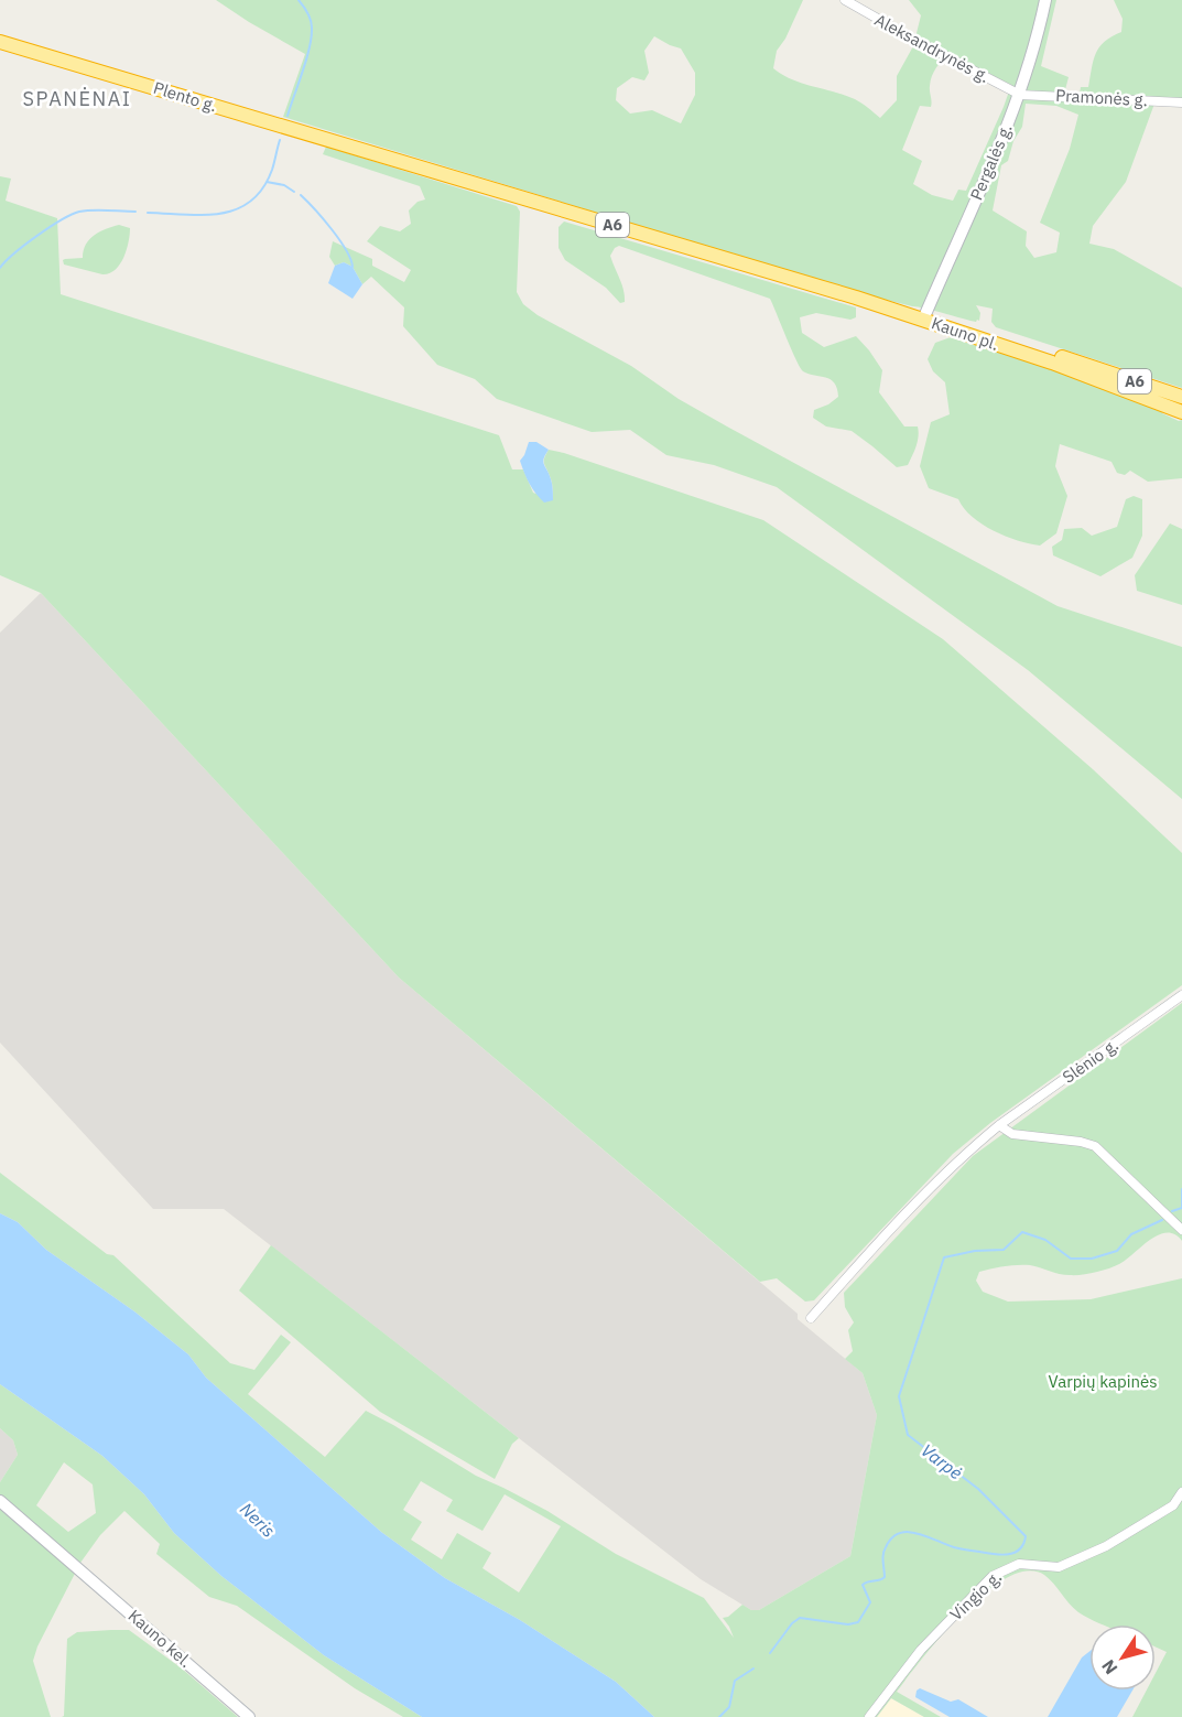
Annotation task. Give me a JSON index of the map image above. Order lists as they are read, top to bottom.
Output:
{
  "streets": {
    "highway": ["Plento g.", "A6", "Kauno pl."],
    "main road": ["Pergalės g.", "Kauno kel."],
    "street": [
      "Aleksandrynės g.",
      "Pramonės g.",
      "Slėnio g.",
      "Vingio g."
    ]
  },
  "crossings": [
    ["Aleksandrynės g.", "Pramonės g."],
    ["Aleksandrynės g.", "Pergalės g."],
    ["Plento g.", "Pergalės g."],
    ["Plento g.", "Kauno pl."],
    ["Pramonės g.", "Pergalės g."],
    ["Pergalės g.", "Kauno pl."]
  ],
  "districts": ["SPANĖNAI"],
  "water": ["Varpė", "Neris"],
  "parks": ["Varpių kapinės"],
  "north": "bottom left"
}
